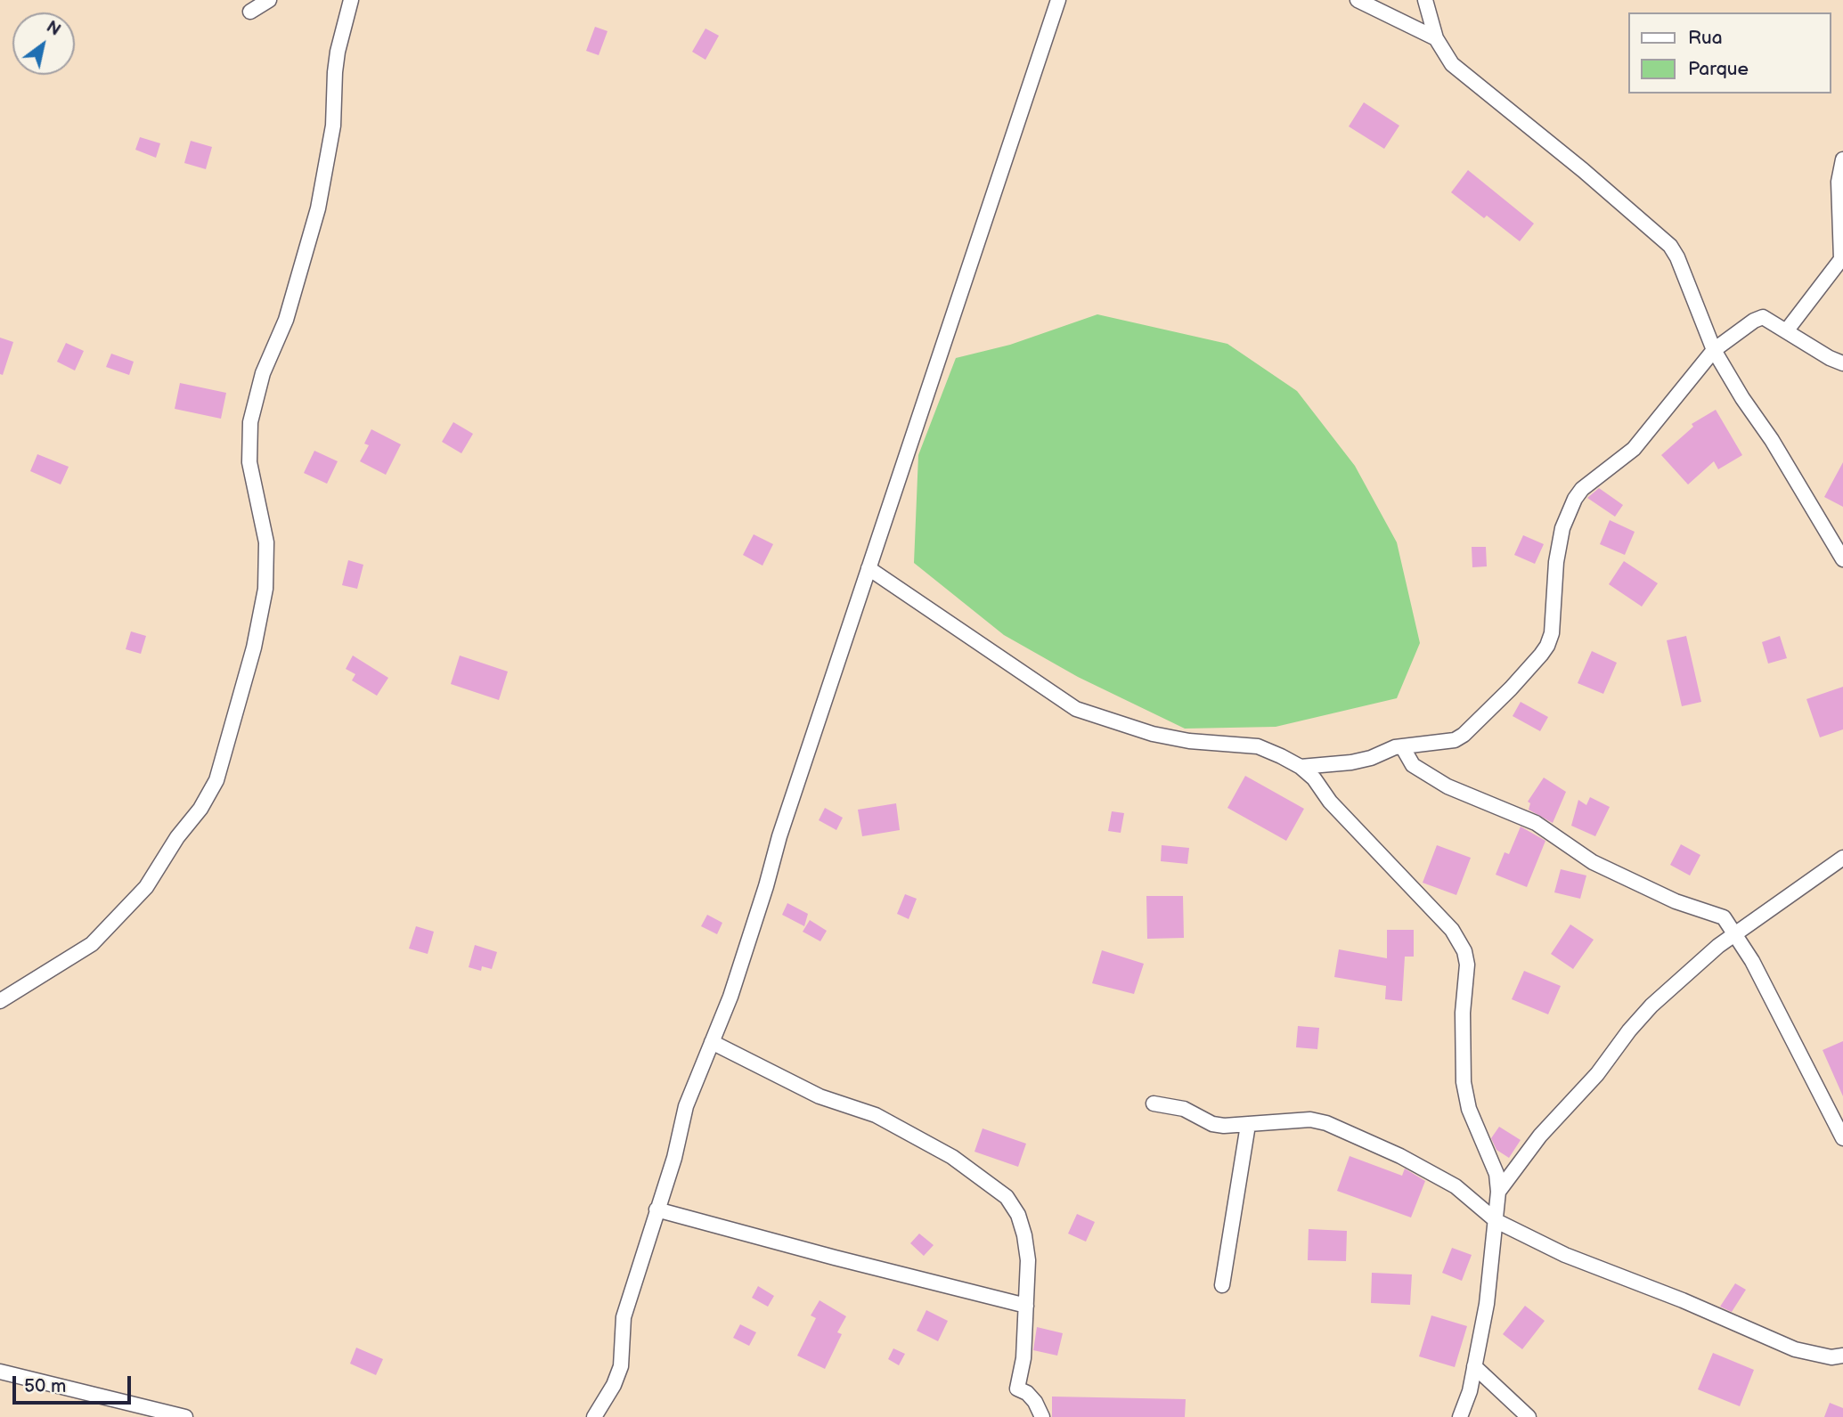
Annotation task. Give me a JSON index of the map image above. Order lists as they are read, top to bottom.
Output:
{
  "legend": ["Rua", "Parque"],
  "scale_bar": "50 m",
  "north": "top right"
}
